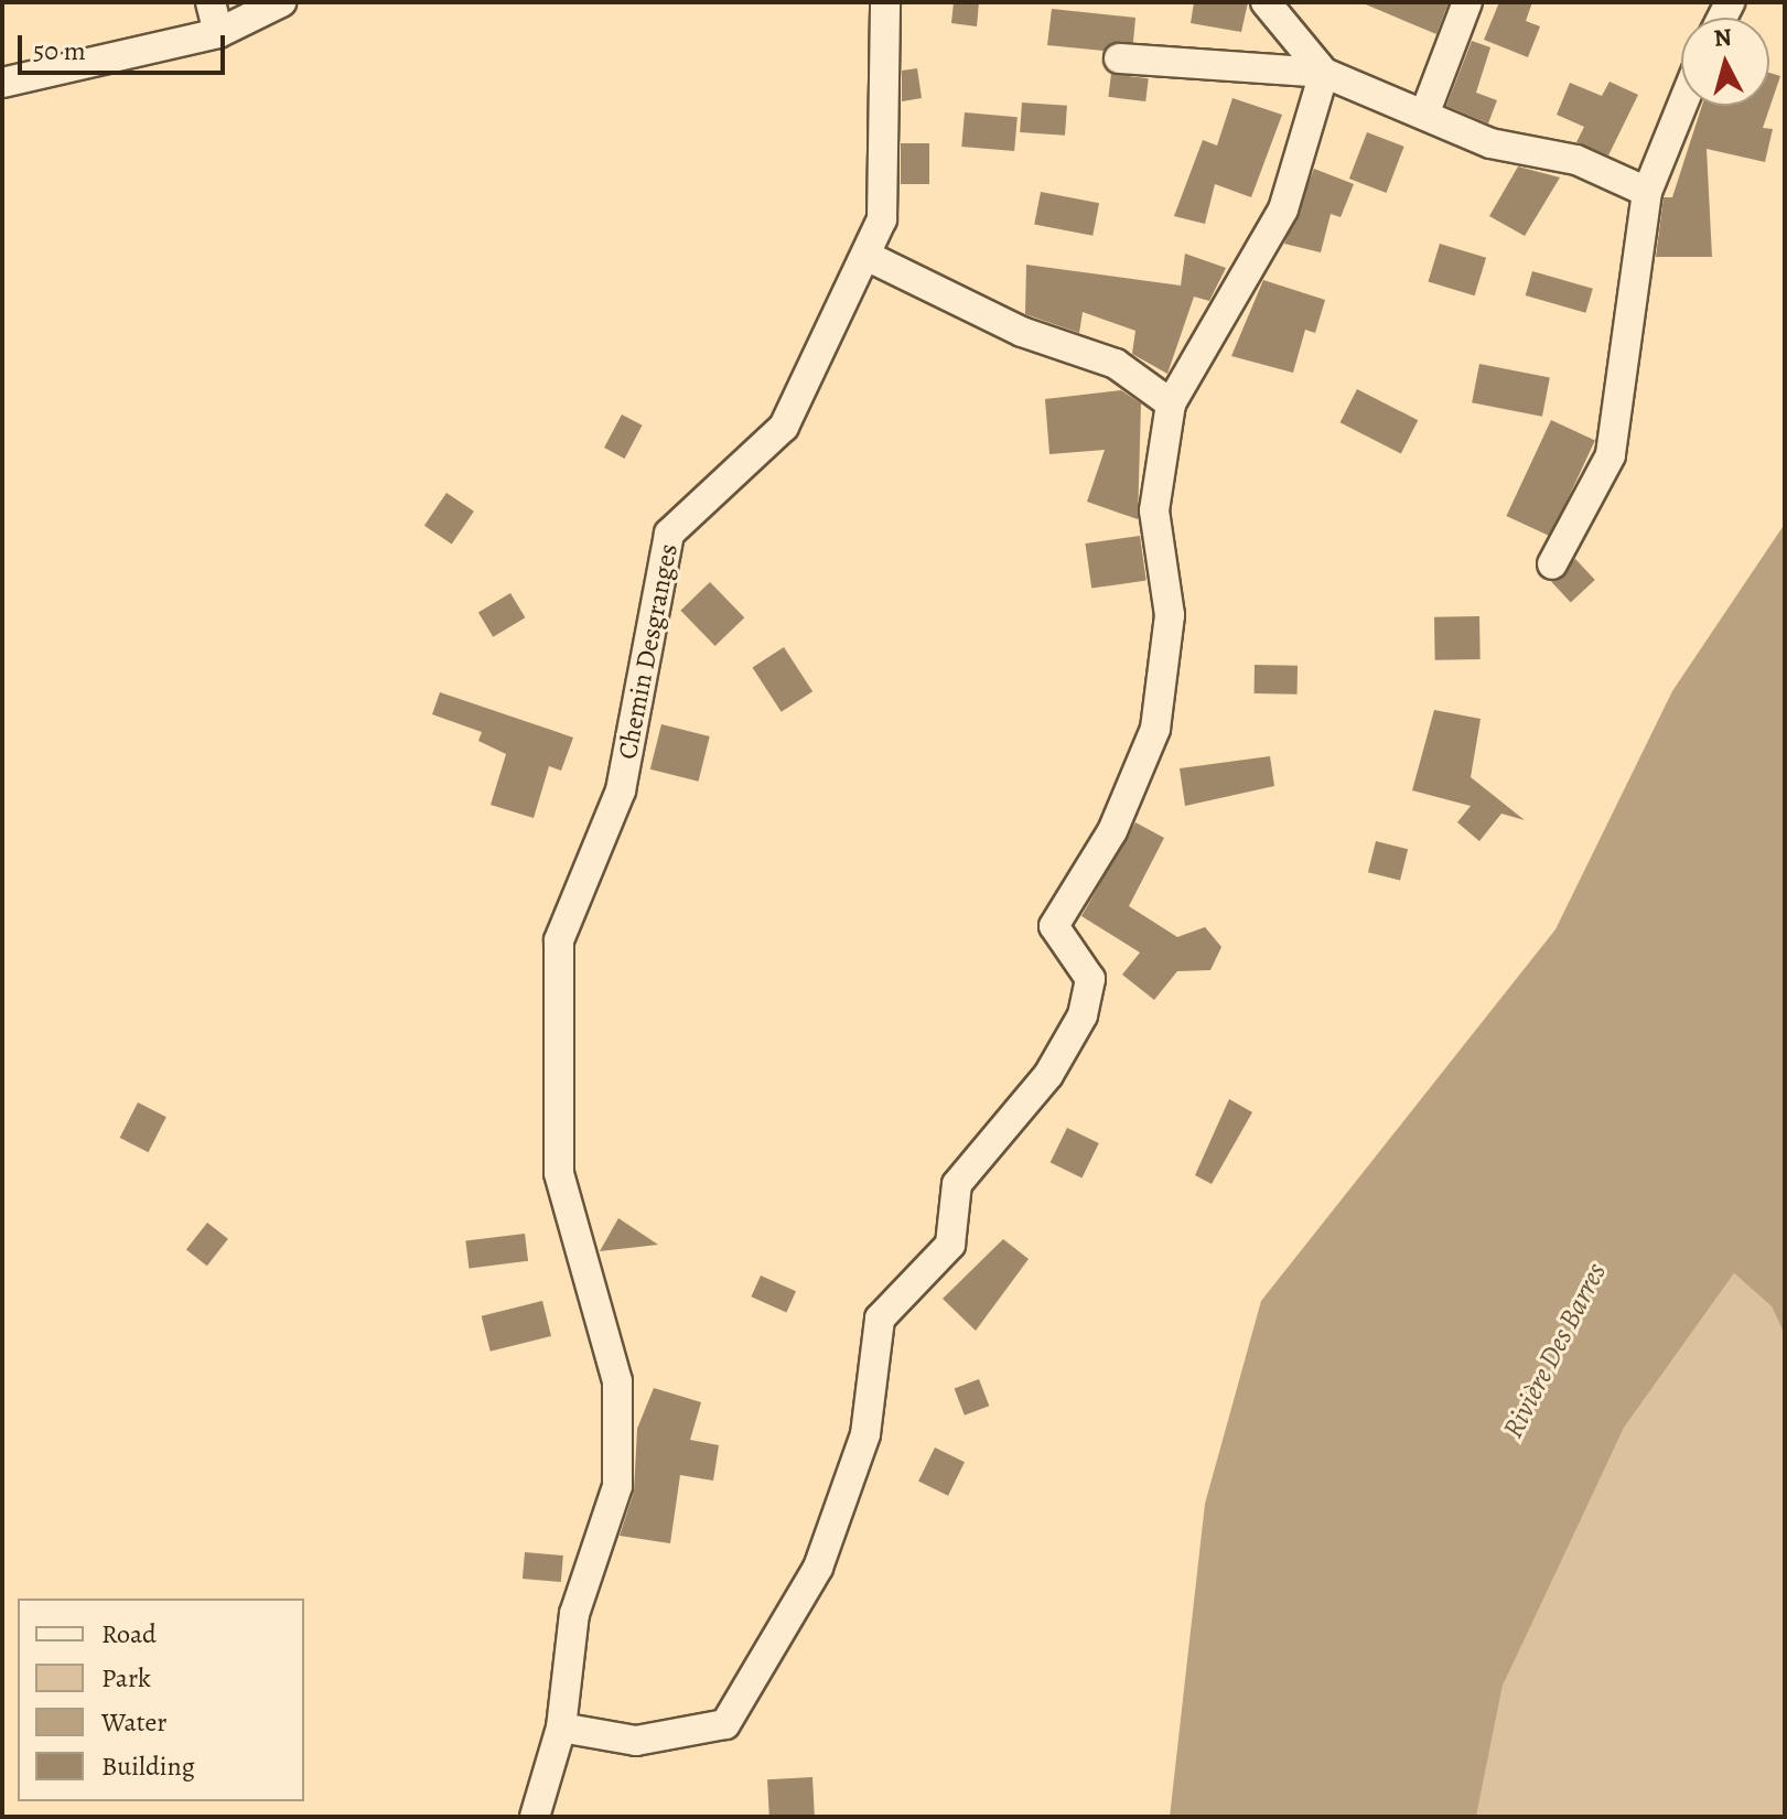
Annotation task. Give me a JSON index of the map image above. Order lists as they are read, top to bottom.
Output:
{
  "streets": {
    "street": ["Chemin Desgranges"]
  },
  "water": ["Rivière Des Barres"],
  "legend": [
    "Road",
    "Park",
    "Water",
    "Building"
  ],
  "scale_bar": "50 m",
  "north": "top"
}
